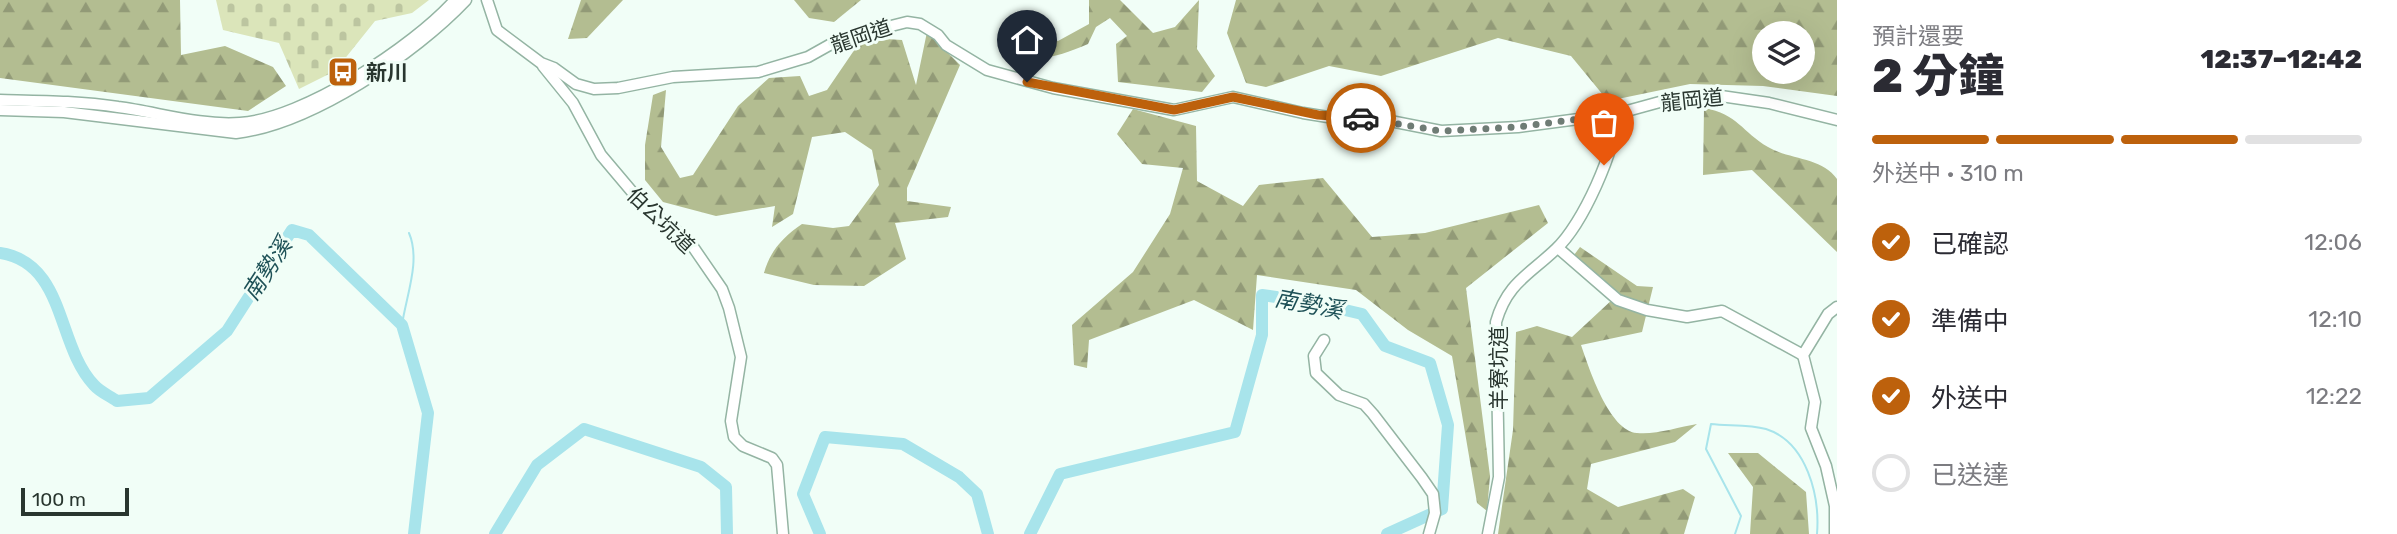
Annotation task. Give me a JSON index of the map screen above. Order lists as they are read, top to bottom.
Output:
{
  "streets": {
    "street": ["龍岡道", "伯公坑道", "羊寮坑道"]
  },
  "crossings": [
    ["龍岡道", "伯公坑道"],
    ["龍岡道", "羊寮坑道"]
  ],
  "water": ["南勢溪"],
  "places": {
    "bus stop": ["新川"]
  },
  "scale_bar": "100 m",
  "page": {
    "heading": ["2 分鐘", "預計還要", "12:37–12:42"],
    "bar": "外送中 · 310 m",
    "list": [
      ["已確認", "12:06"],
      ["準備中", "12:10"],
      ["外送中", "12:22"],
      "已送達"
    ],
    "scale": "100 m"
  }
}
